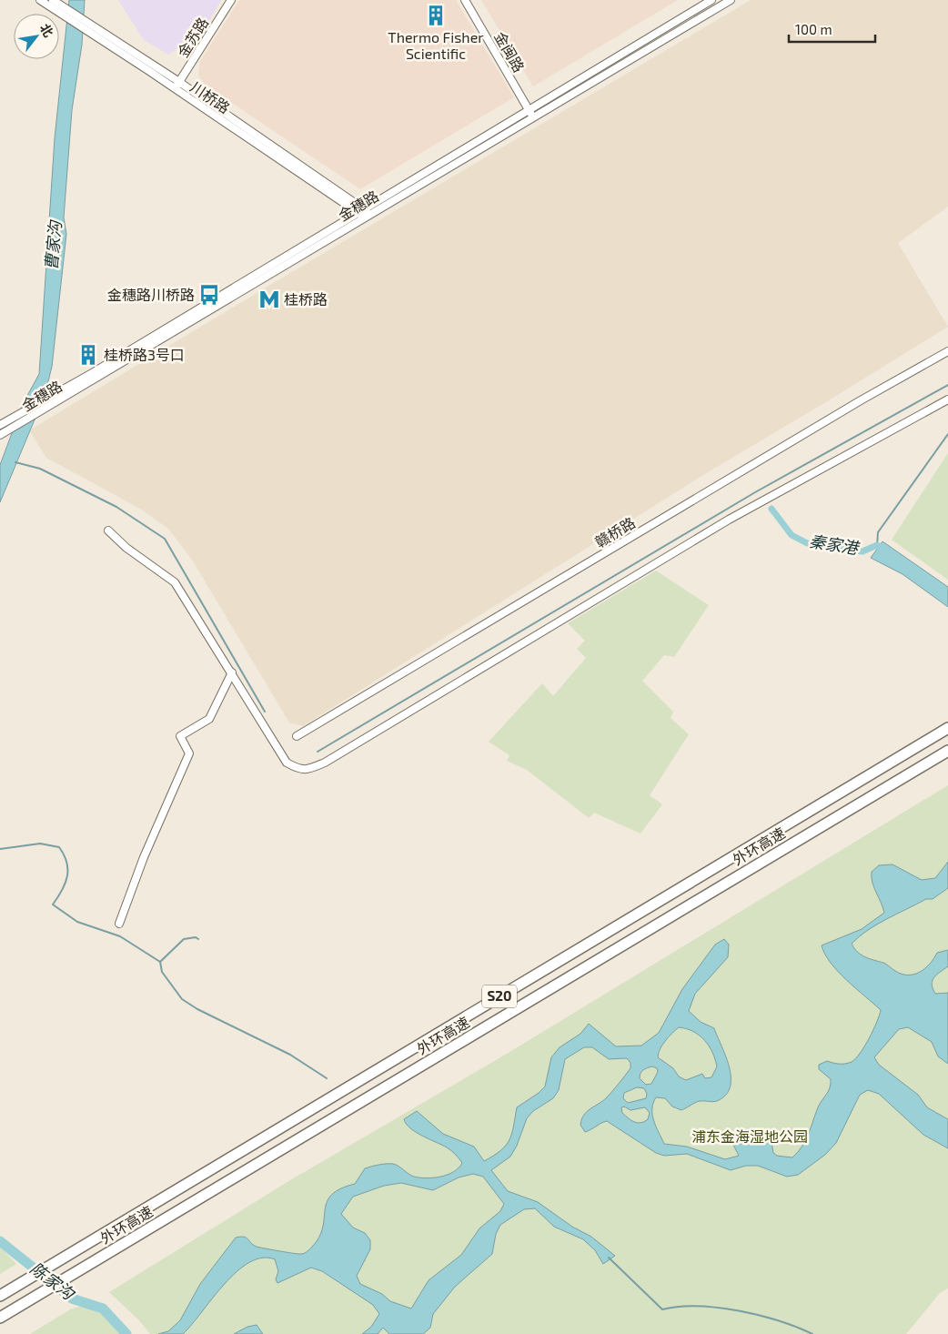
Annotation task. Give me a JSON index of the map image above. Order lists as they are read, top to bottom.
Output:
{
  "streets": {
    "highway": ["外环高速", "S20"],
    "street": [
      "金苏路",
      "金闽路",
      "川桥路",
      "金穗路",
      "赣桥路"
    ]
  },
  "crossings": [
    ["金苏路", "川桥路"],
    ["金闽路", "金穗路"],
    ["川桥路", "金穗路"]
  ],
  "water": ["曹家沟", "秦家港", "陈家沟"],
  "parks": ["浦东金海湿地公园"],
  "places": {
    "building": ["Thermo Fisher Scientific", "桂桥路3号口"],
    "bus stop": ["金穗路川桥路"],
    "metro station": ["桂桥路"]
  },
  "scale_bar": "100 m",
  "north": "top right"
}
